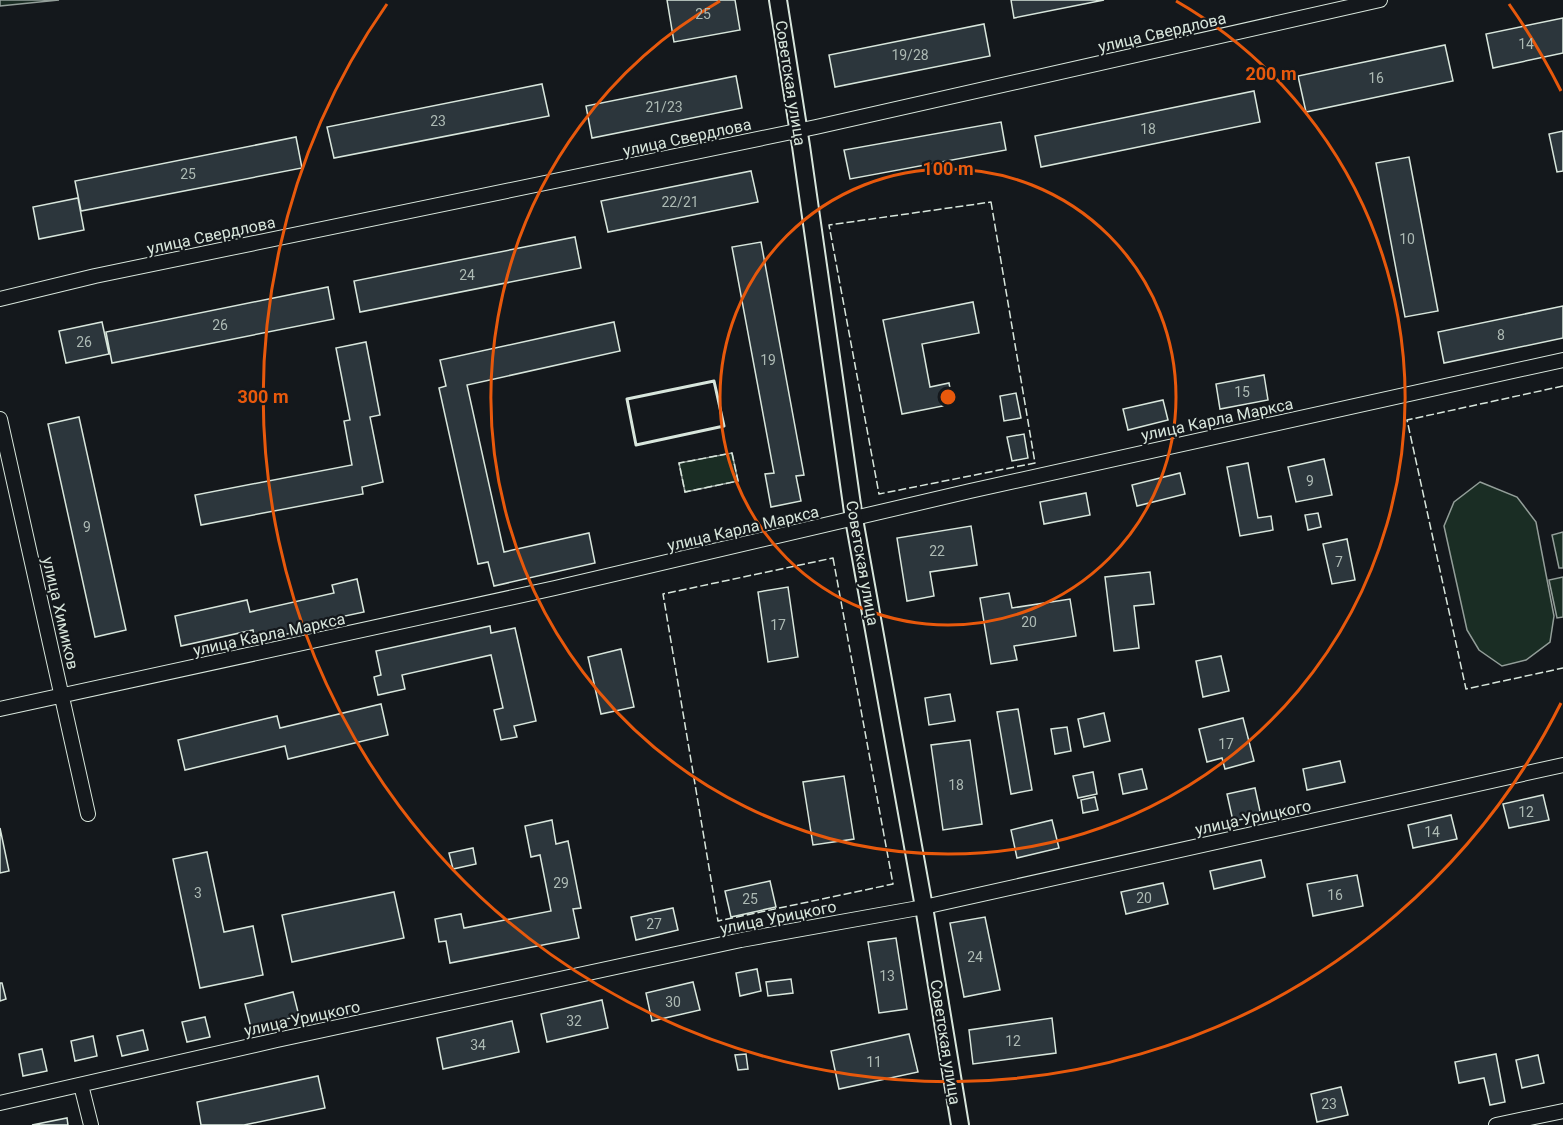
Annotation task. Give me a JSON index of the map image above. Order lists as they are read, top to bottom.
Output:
{
  "streets": {
    "street": [
      "улица Свердлова",
      "Советская улица",
      "улица Карла Маркса",
      "улица Химиков",
      "улица Урицкого"
    ]
  },
  "crossings": [
    ["улица Свердлова", "Советская улица"],
    ["Советская улица", "улица Карла Маркса"],
    ["Советская улица", "улица Урицкого"],
    ["улица Карла Маркса", "улица Химиков"]
  ],
  "house_numbers": [
    "25",
    "14",
    "19/28",
    "16",
    "21/23",
    "23",
    "18",
    "25",
    "22/21",
    "10",
    "24",
    "26",
    "8",
    "26",
    "19",
    "15",
    "9",
    "9",
    "22",
    "7",
    "20",
    "17",
    "17",
    "18",
    "12",
    "14",
    "29",
    "3",
    "16",
    "20",
    "25",
    "27",
    "24",
    "13",
    "30",
    "32",
    "12",
    "34",
    "11",
    "23"
  ],
  "rings": ["200 m", "100 m", "300 m"]
}
